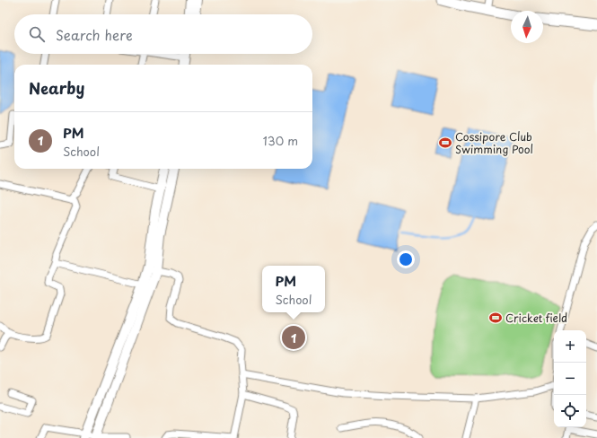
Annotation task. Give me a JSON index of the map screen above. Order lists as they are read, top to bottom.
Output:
{
  "places": {
    "sports": ["Cossipore Club Swimming Pool", "Cricket field"]
  },
  "north": "bottom",
  "page": {
    "search": "Search here",
    "heading": "Nearby",
    "list": [
      {
        "mark": "1",
        "name": "PM",
        "note": "School",
        "value": "130 m"
      }
    ],
    "popup": ["PM", "School"],
    "pins": "1",
    "map_buttons": ["+", "−"]
  }
}
